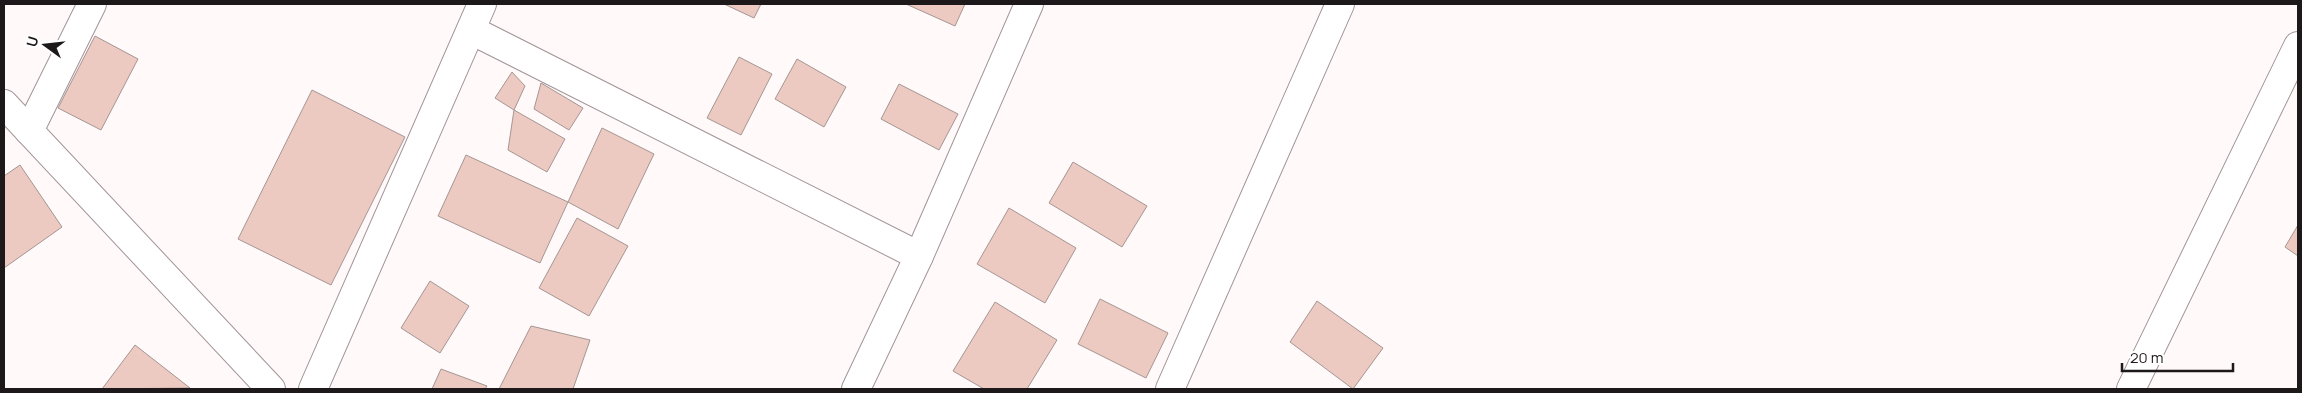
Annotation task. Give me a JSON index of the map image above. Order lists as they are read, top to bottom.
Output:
{
  "scale_bar": "20 m",
  "north": "left"
}
